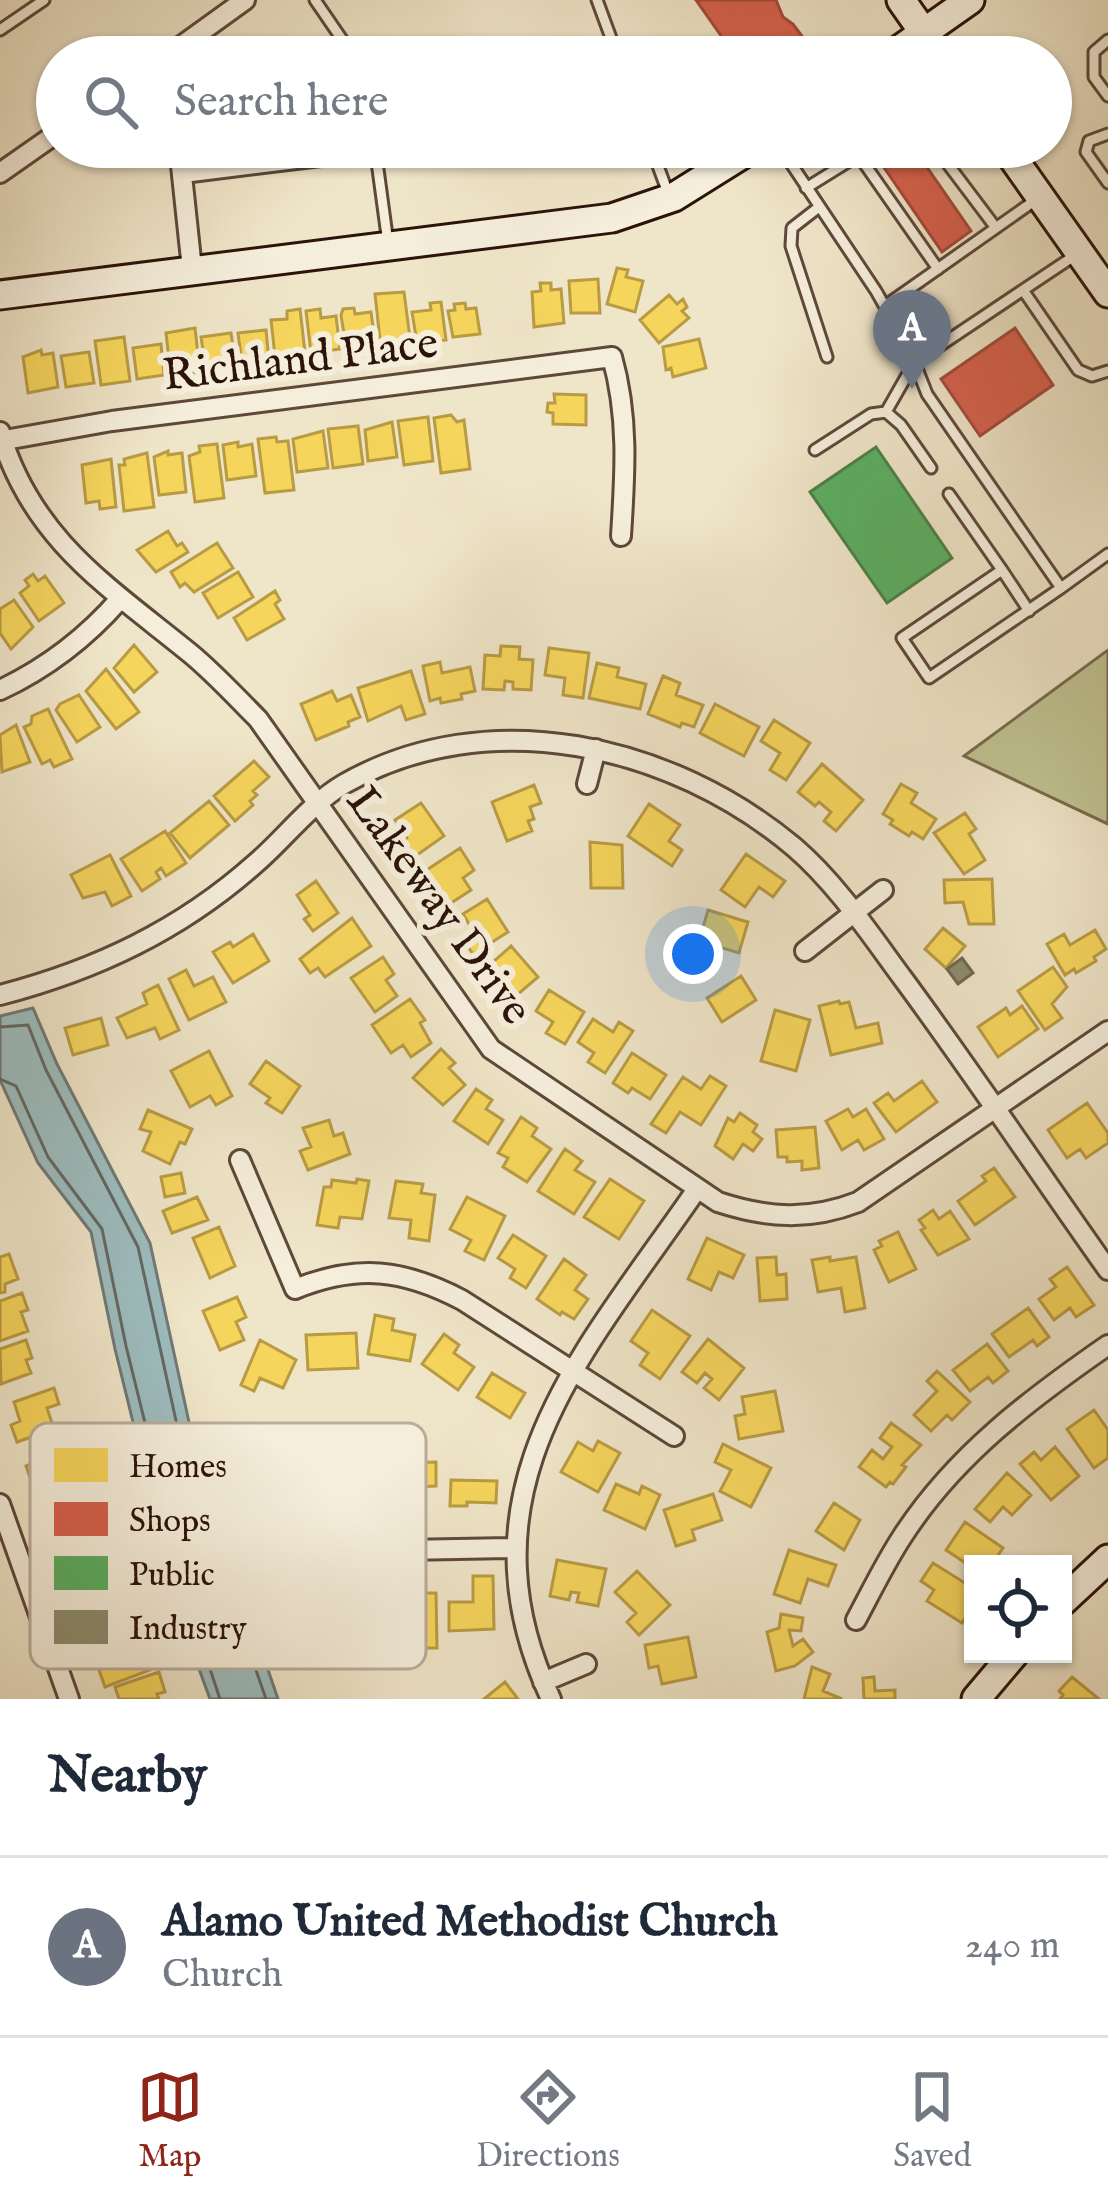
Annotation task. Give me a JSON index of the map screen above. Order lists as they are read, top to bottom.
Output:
{
  "streets": {
    "street": ["Richland Place", "Lakeway Drive"]
  },
  "crossings": [
    ["Richland Place", "Lakeway Drive"]
  ],
  "legend": [
    "Homes",
    "Shops",
    "Public",
    "Industry"
  ],
  "page": {
    "search": "Search here",
    "pins": "A",
    "heading": "Nearby",
    "list": [
      {
        "mark": "A",
        "name": "Alamo United Methodist Church",
        "note": "Church",
        "value": "240 m"
      }
    ],
    "nav": ["Map", "Directions", "Saved"]
  }
}
